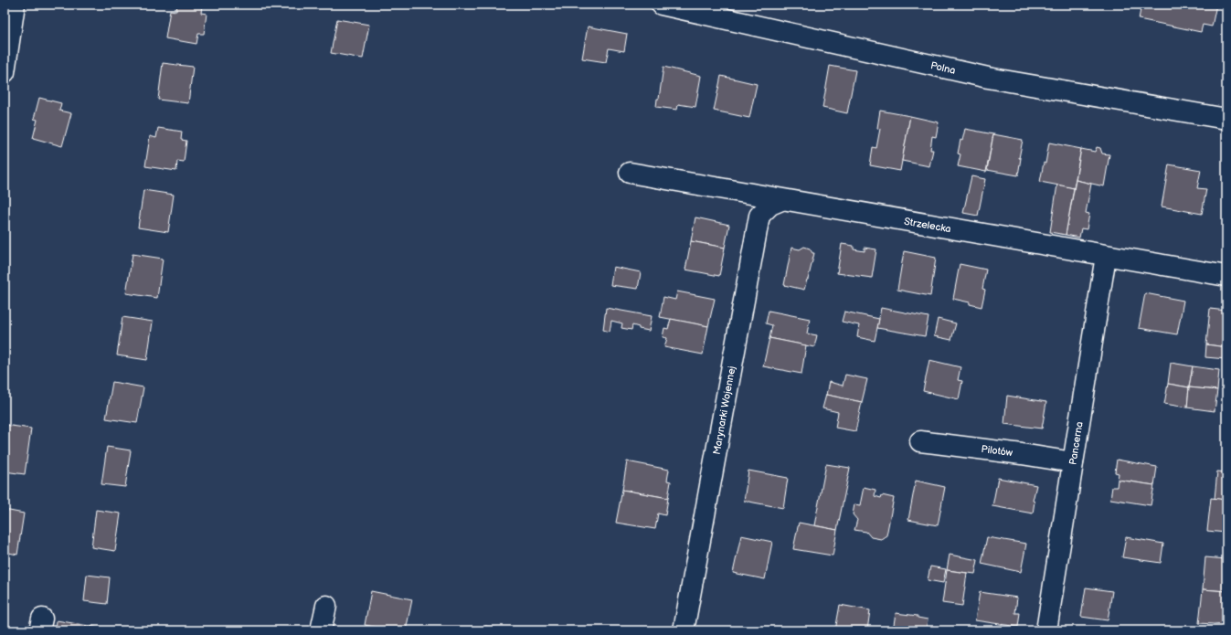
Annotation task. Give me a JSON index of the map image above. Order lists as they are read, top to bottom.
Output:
{
  "streets": {
    "street": [
      "Polna",
      "Strzelecka",
      "Marynarki Wojennej",
      "Pancerna",
      "Pilotów"
    ]
  },
  "crossings": [
    ["Strzelecka", "Marynarki Wojennej"],
    ["Strzelecka", "Pancerna"],
    ["Pancerna", "Pilotów"]
  ]
}
